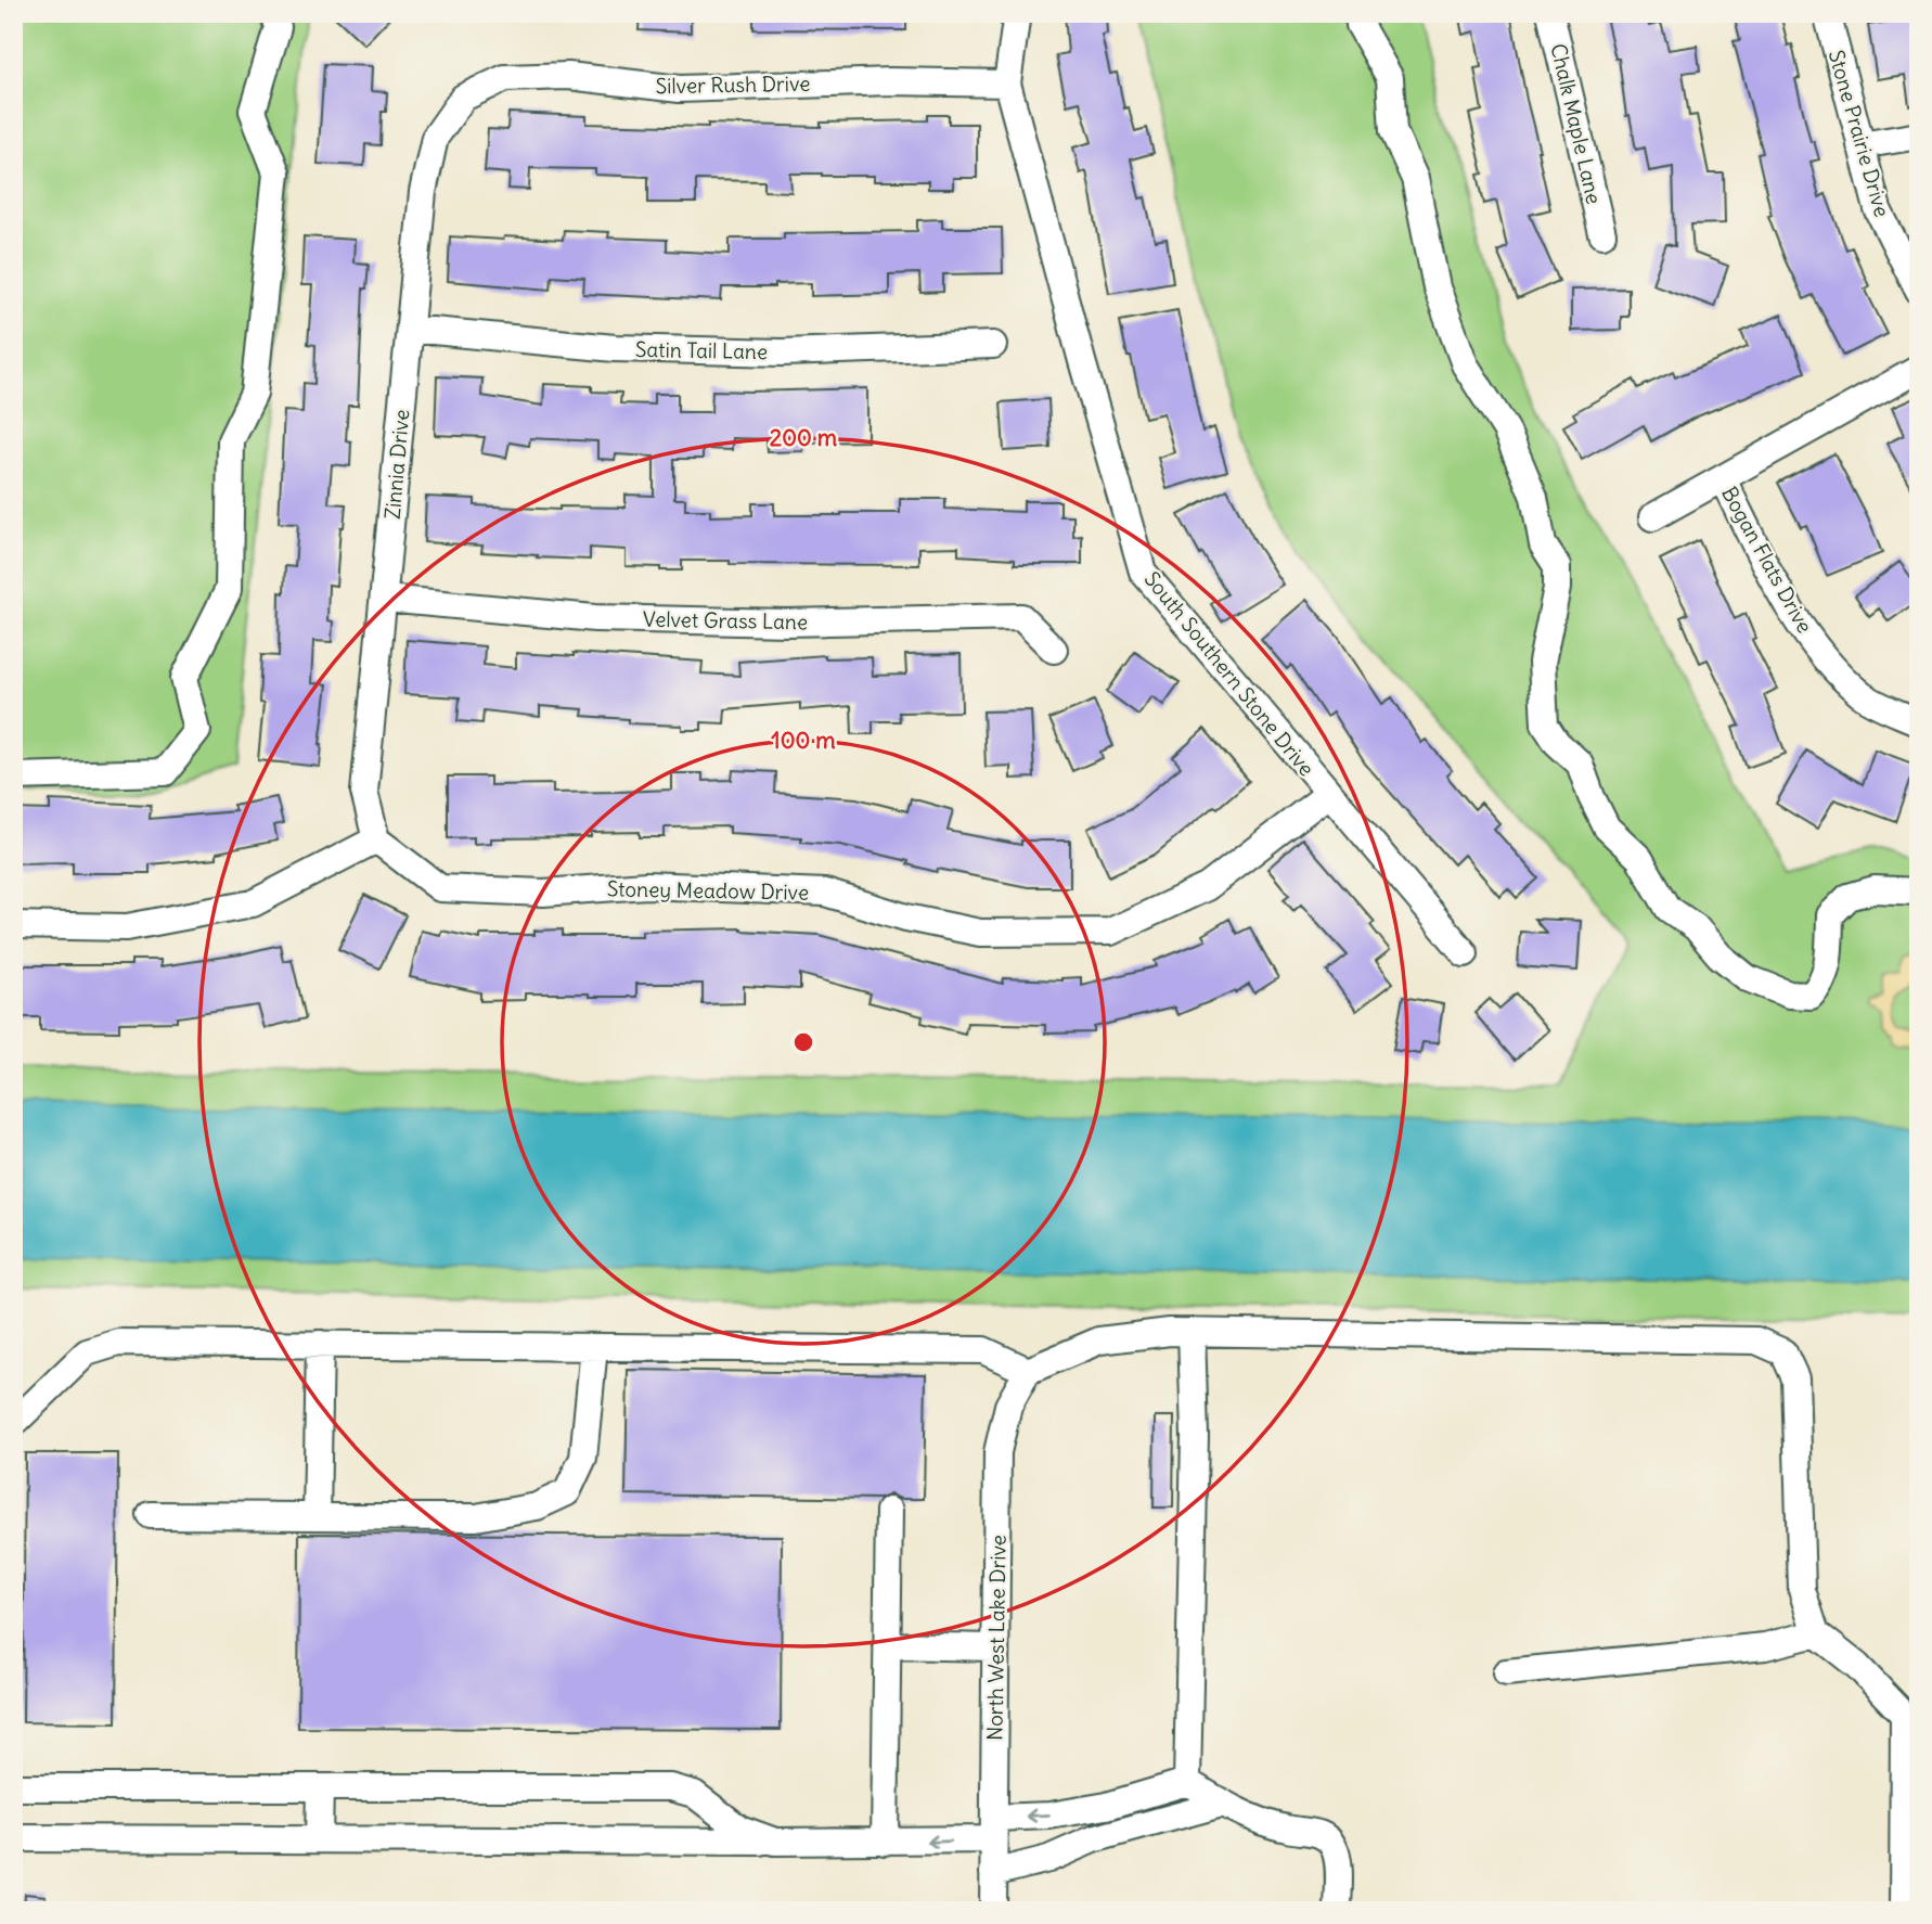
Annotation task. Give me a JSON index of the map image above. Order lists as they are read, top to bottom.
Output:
{
  "streets": {
    "street": [
      "Silver Rush Drive",
      "Chalk Maple Lane",
      "Stone Prairie Drive",
      "Satin Tail Lane",
      "Zinnia Drive",
      "Bogan Flats Drive",
      "Velvet Grass Lane",
      "South Southern Stone Drive",
      "Stoney Meadow Drive",
      "North West Lake Drive"
    ]
  },
  "crossings": [
    ["Silver Rush Drive", "Zinnia Drive"],
    ["Silver Rush Drive", "South Southern Stone Drive"],
    ["Satin Tail Lane", "Zinnia Drive"],
    ["Zinnia Drive", "Velvet Grass Lane"],
    ["Zinnia Drive", "Stoney Meadow Drive"],
    ["South Southern Stone Drive", "Stoney Meadow Drive"]
  ],
  "rings": ["200 m", "100 m"]
}
